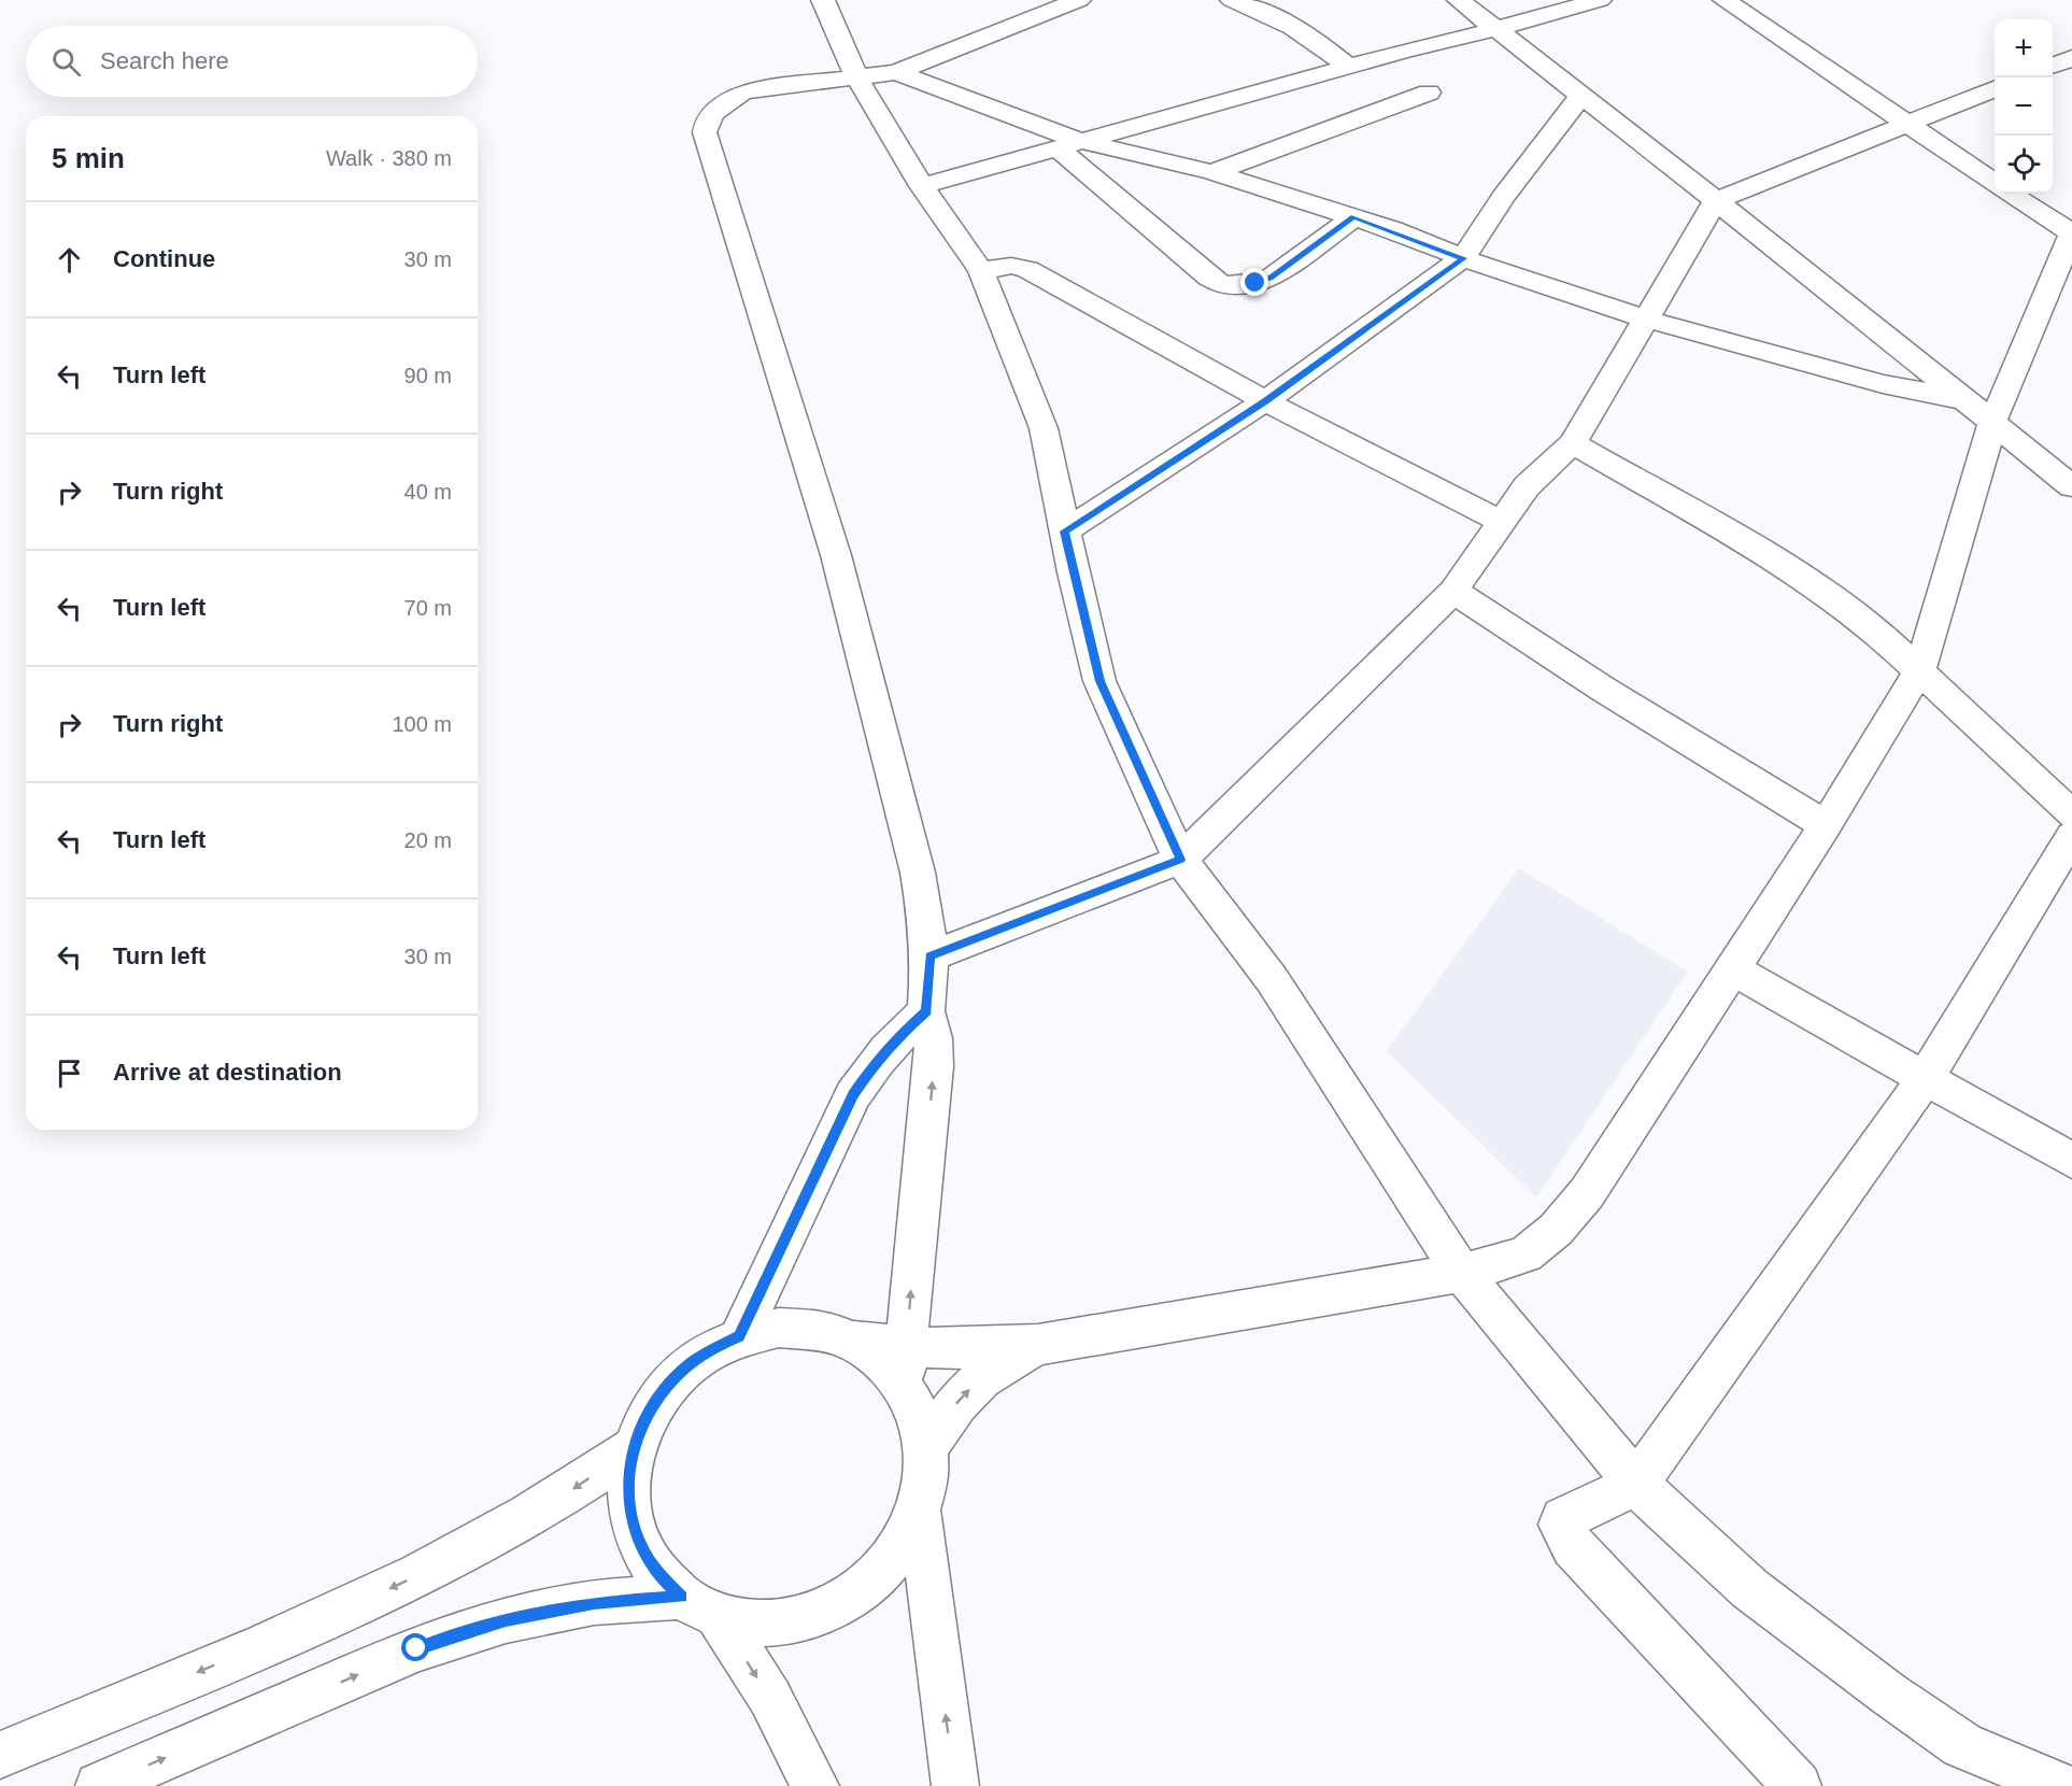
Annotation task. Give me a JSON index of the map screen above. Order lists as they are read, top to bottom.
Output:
{
  "page": {
    "map_buttons": ["+", "−"],
    "search": "Search here",
    "heading": ["5 min", "Walk · 380 m"],
    "list": [
      ["Continue", "30 m"],
      ["Turn left", "90 m"],
      ["Turn right", "40 m"],
      ["Turn left", "70 m"],
      ["Turn right", "100 m"],
      ["Turn left", "20 m"],
      ["Turn left", "30 m"],
      "Arrive at destination"
    ]
  }
}
